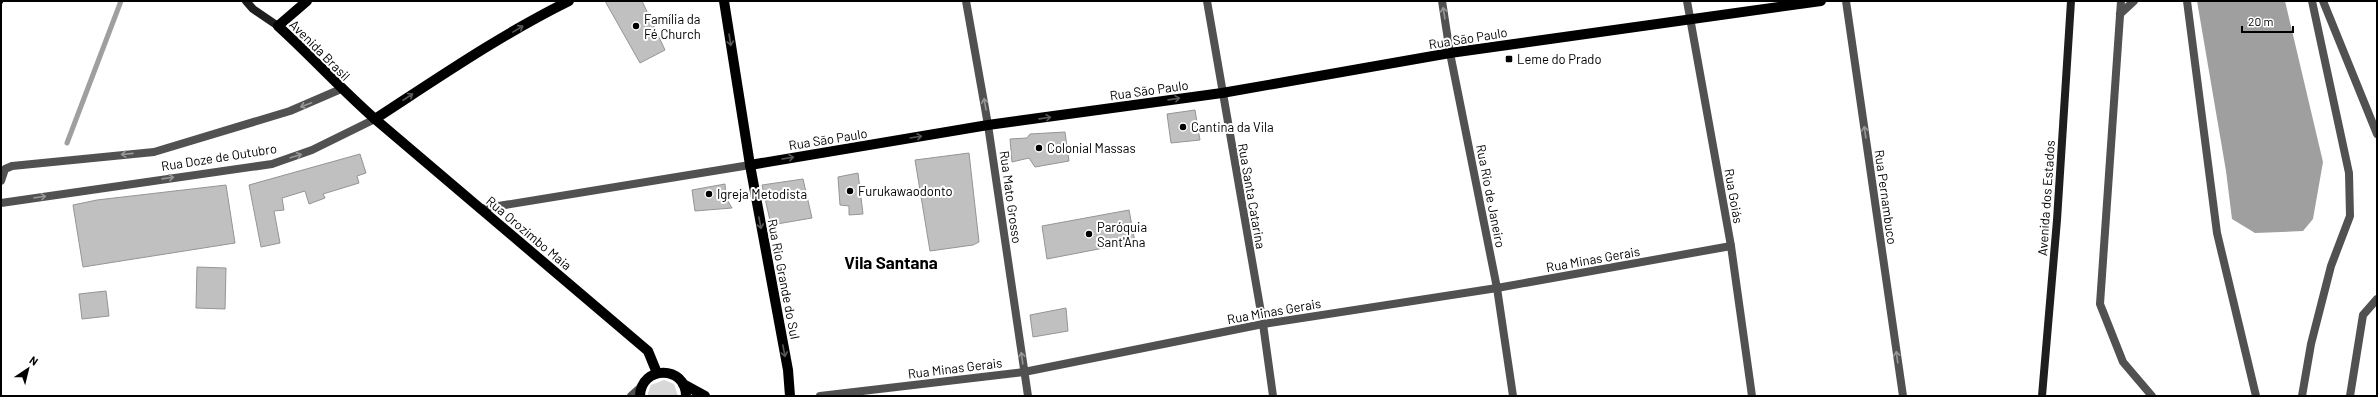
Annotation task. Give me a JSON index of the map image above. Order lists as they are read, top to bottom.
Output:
{
  "streets": {
    "main road": [
      "Rua São Paulo",
      "Avenida Brasil",
      "Rua Doze de Outubro",
      "Avenida dos Estados",
      "Rua Orozimbo Maia",
      "Rua Rio Grande do Sul"
    ],
    "street": [
      "Rua Santa Catarina",
      "Rua Rio de Janeiro",
      "Rua Goiás",
      "Rua Mato Grosso",
      "Rua Pernambuco",
      "Rua Minas Gerais"
    ]
  },
  "crossings": [
    ["Rua São Paulo", "Rua Santa Catarina"],
    ["Rua São Paulo", "Rua Rio de Janeiro"],
    ["Rua São Paulo", "Rua Goiás"],
    ["Rua São Paulo", "Rua Mato Grosso"],
    ["Rua São Paulo", "Rua Orozimbo Maia"],
    ["Rua São Paulo", "Rua Rio Grande do Sul"],
    ["Avenida Brasil", "Rua Doze de Outubro"],
    ["Avenida Brasil", "Rua Orozimbo Maia"],
    ["Rua Doze de Outubro", "Rua Orozimbo Maia"],
    ["Rua Santa Catarina", "Rua Minas Gerais"],
    ["Rua Rio de Janeiro", "Rua Minas Gerais"],
    ["Rua Goiás", "Rua Minas Gerais"],
    ["Rua Mato Grosso", "Rua Minas Gerais"]
  ],
  "one_way": [
    "Rua São Paulo",
    "Rua Mato Grosso",
    "Rua Pernambuco",
    "Rua Rio Grande do Sul"
  ],
  "districts": ["Vila Santana"],
  "places": {
    "other": [
      "Família da Fé Church",
      "Cantina da Vila",
      "Colonial Massas",
      "Furukawaodonto",
      "Igreja Metodista",
      "Paróquia Sant'Ana"
    ],
    "transit": ["Leme do Prado"]
  },
  "scale_bar": "20 m",
  "north": "top right"
}
